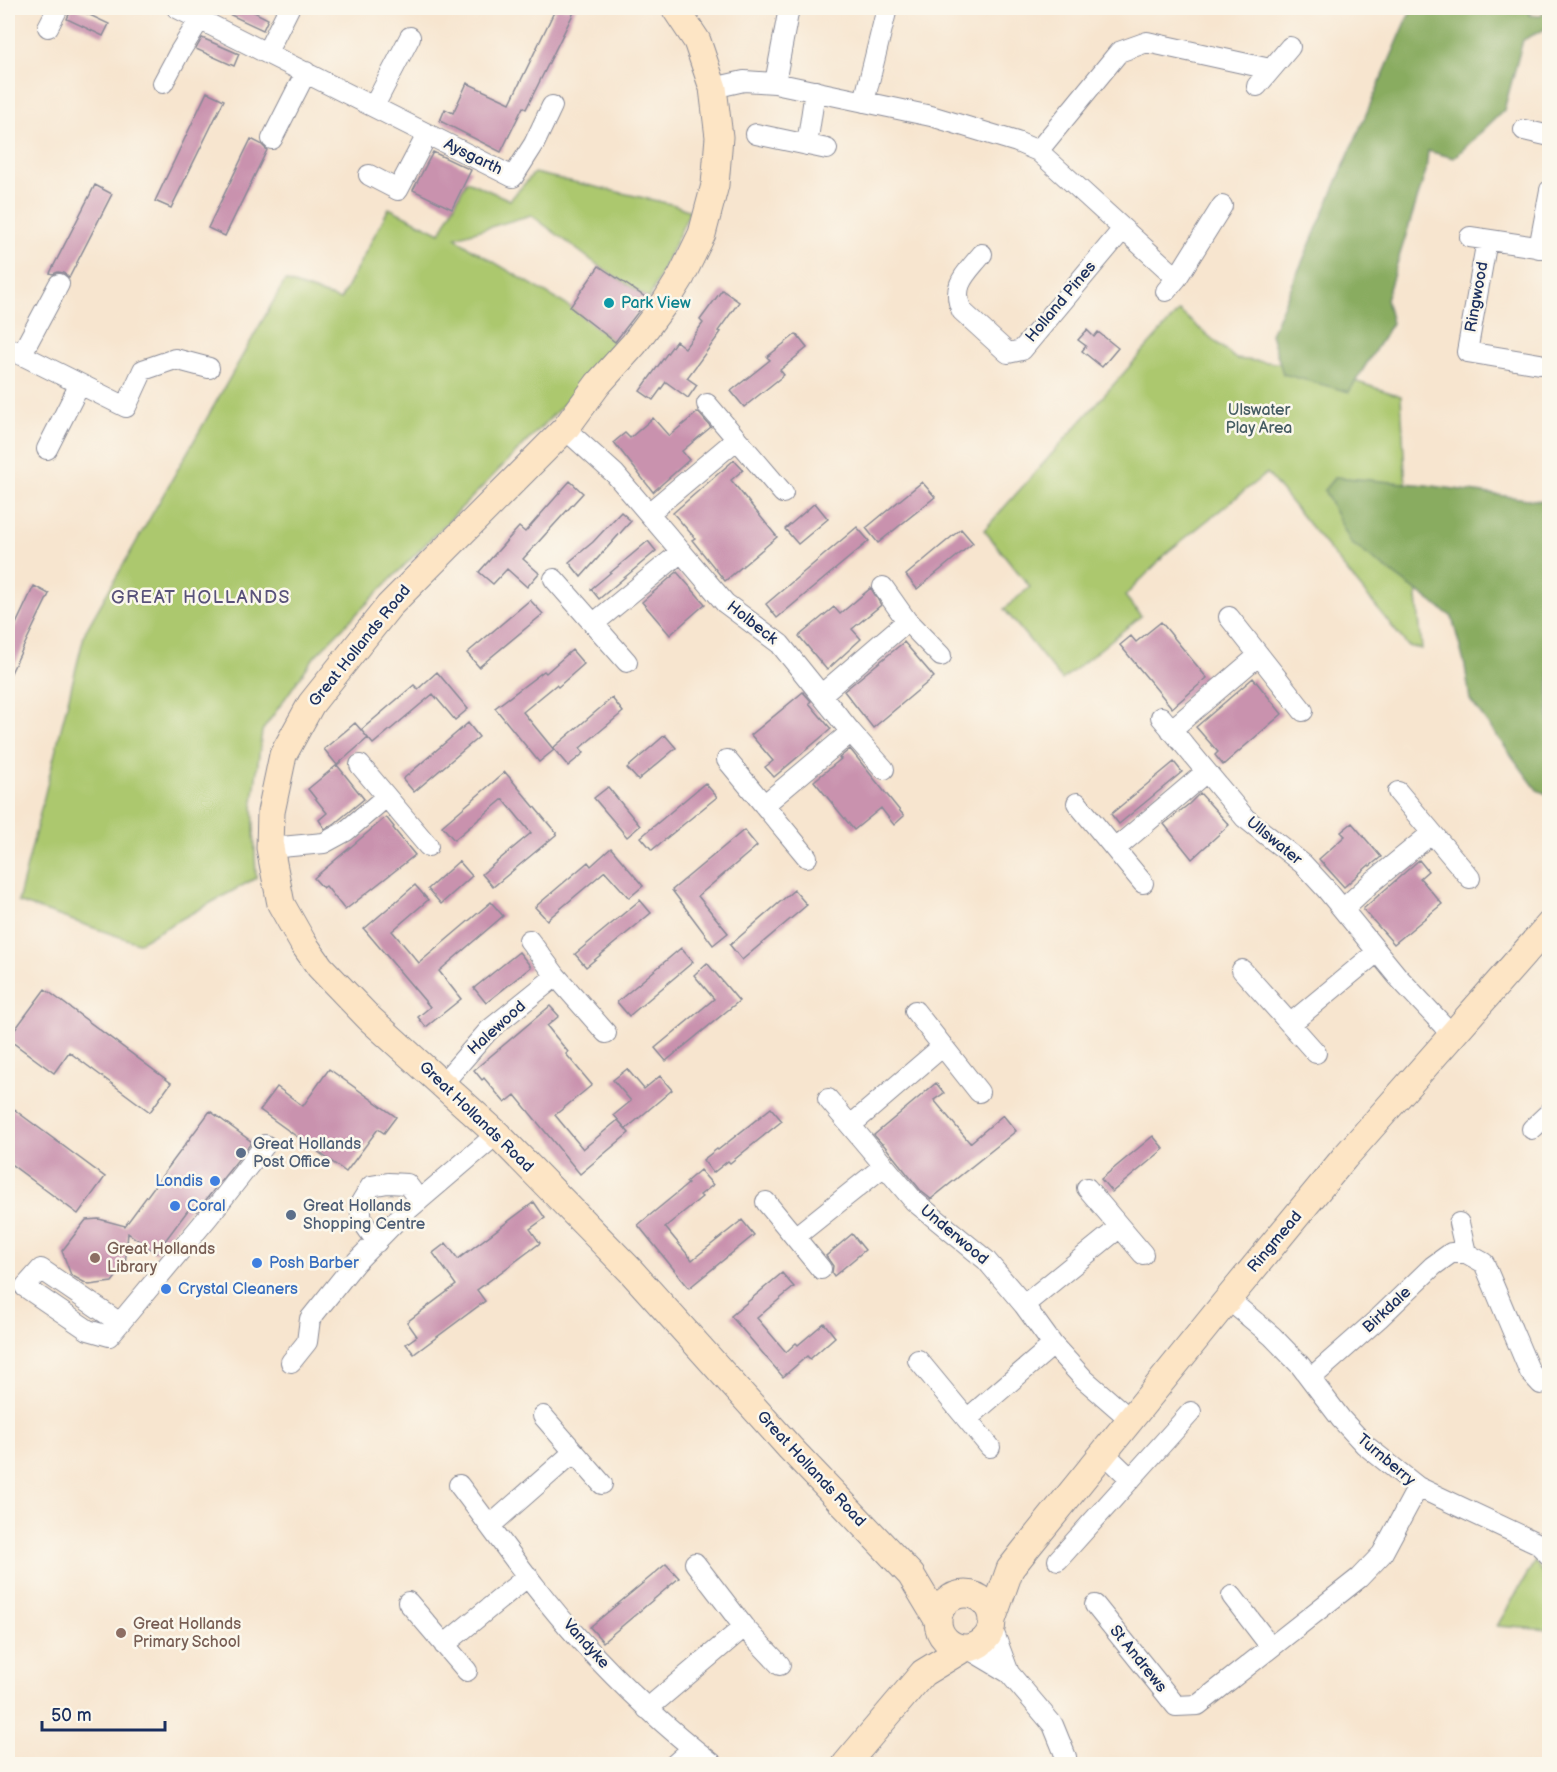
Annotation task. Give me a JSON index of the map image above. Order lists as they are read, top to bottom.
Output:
{
  "streets": {
    "street": [
      "Aysgarth",
      "Ringwood",
      "Holland Pines",
      "Holbeck",
      "Great Hollands Road",
      "Ullswater",
      "Halewood",
      "Underwood",
      "Ringmead",
      "Birkdale",
      "Turnberry",
      "Vandyke",
      "St Andrews"
    ]
  },
  "crossings": [
    ["Holbeck", "Great Hollands Road"],
    ["Great Hollands Road", "Halewood"],
    ["Great Hollands Road", "Ringmead"],
    ["Ullswater", "Ringmead"],
    ["Underwood", "Ringmead"],
    ["Ringmead", "Turnberry"],
    ["Birkdale", "Turnberry"],
    ["Turnberry", "St Andrews"]
  ],
  "districts": ["GREAT HOLLANDS"],
  "parks": ["Ulswater Play Area"],
  "places": [
    "Park View",
    "Great Hollands Post Office",
    "Londis",
    "Coral",
    "Great Hollands Shopping Centre",
    "Great Hollands Library",
    "Posh Barber",
    "Crystal Cleaners",
    "Great Hollands Primary School"
  ],
  "scale_bar": "50 m"
}
